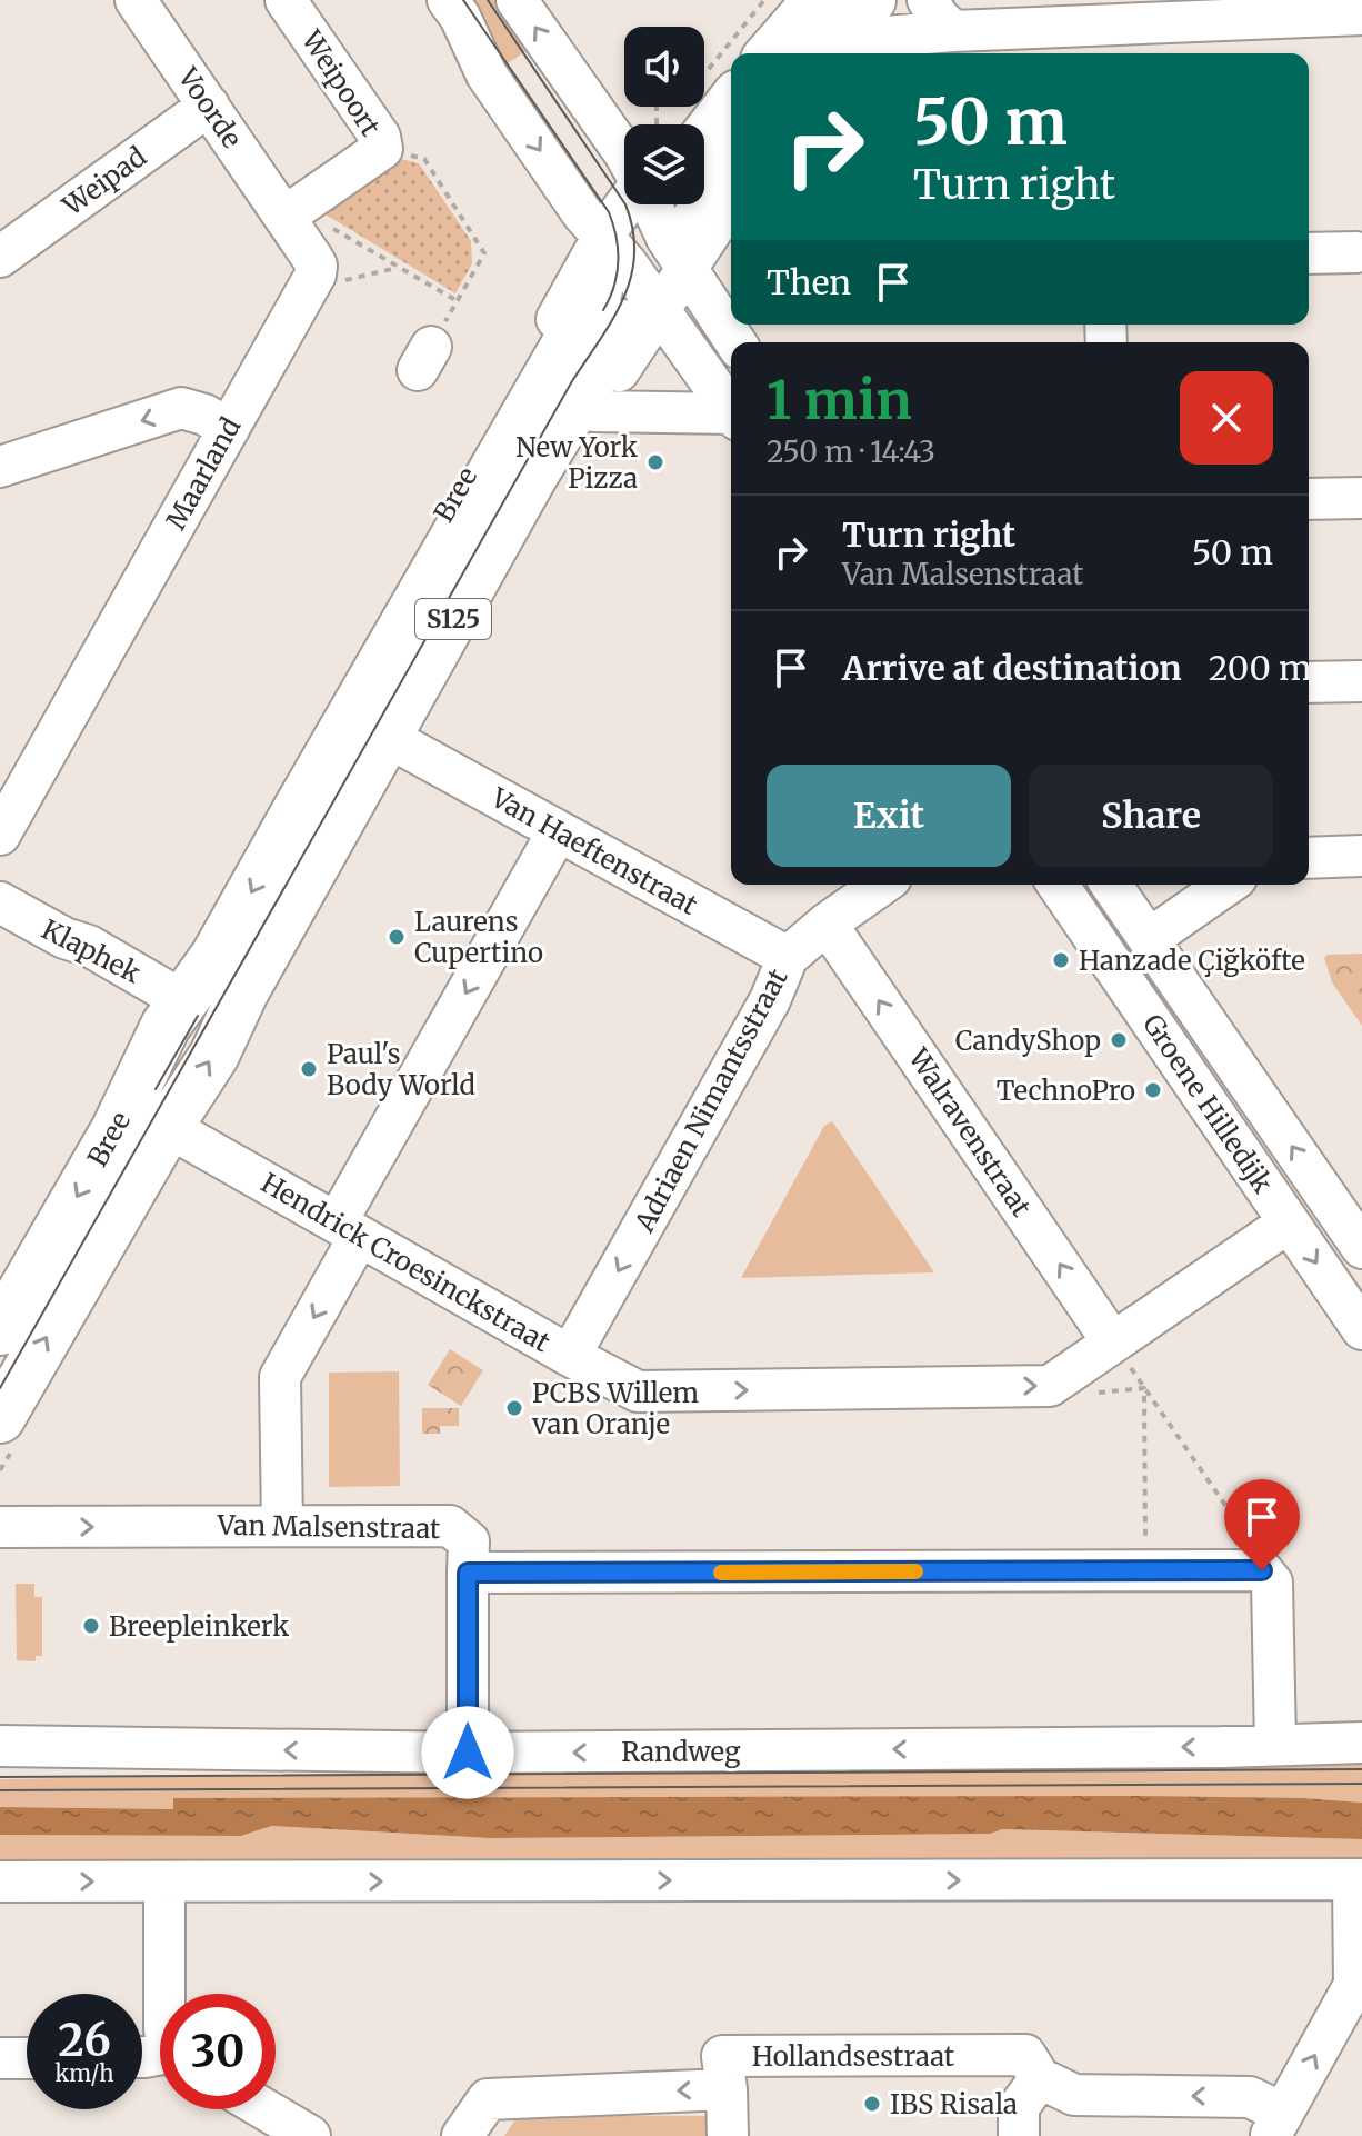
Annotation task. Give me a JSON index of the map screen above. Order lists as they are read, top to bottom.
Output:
{
  "streets": {
    "main road": ["Bree", "S125"],
    "street": [
      "Weipoort",
      "Voorde",
      "Weipad",
      "Maarland",
      "Van Haeftenstraat",
      "Klaphek",
      "Adriaen Nimantsstraat",
      "Groene Hilledijk",
      "Walravenstraat",
      "Hendrick Croesinckstraat",
      "Van Malsenstraat",
      "Randweg",
      "Hollandsestraat"
    ]
  },
  "crossings": [
    ["Voorde", "Weipad"],
    ["Bree", "Van Haeftenstraat"],
    ["Bree", "Klaphek"],
    ["Bree", "Hendrick Croesinckstraat"],
    ["Van Haeftenstraat", "Adriaen Nimantsstraat"],
    ["Adriaen Nimantsstraat", "Walravenstraat"],
    ["Adriaen Nimantsstraat", "Hendrick Croesinckstraat"]
  ],
  "one_way": ["Walravenstraat", "Hendrick Croesinckstraat"],
  "places": [
    "New York Pizza",
    "Laurens Cupertino",
    "Hanzade Çiğköfte",
    "CandyShop",
    "Paul's Body World",
    "TechnoPro",
    "PCBS Willem van Oranje",
    "Breepleinkerk",
    "IBS Risala"
  ],
  "page": {
    "turn": ["50 m", "Turn right"],
    "then": "Then",
    "heading": ["1 min", "250 m · 14:43"],
    "list": [
      {
        "name": "Turn right",
        "note": "Van Malsenstraat",
        "value": "50 m"
      },
      {
        "name": "Arrive at destination",
        "value": "200 m"
      }
    ],
    "buttons": ["Exit", "Share"],
    "speed": "26 km/h",
    "limit": "30"
  }
}
